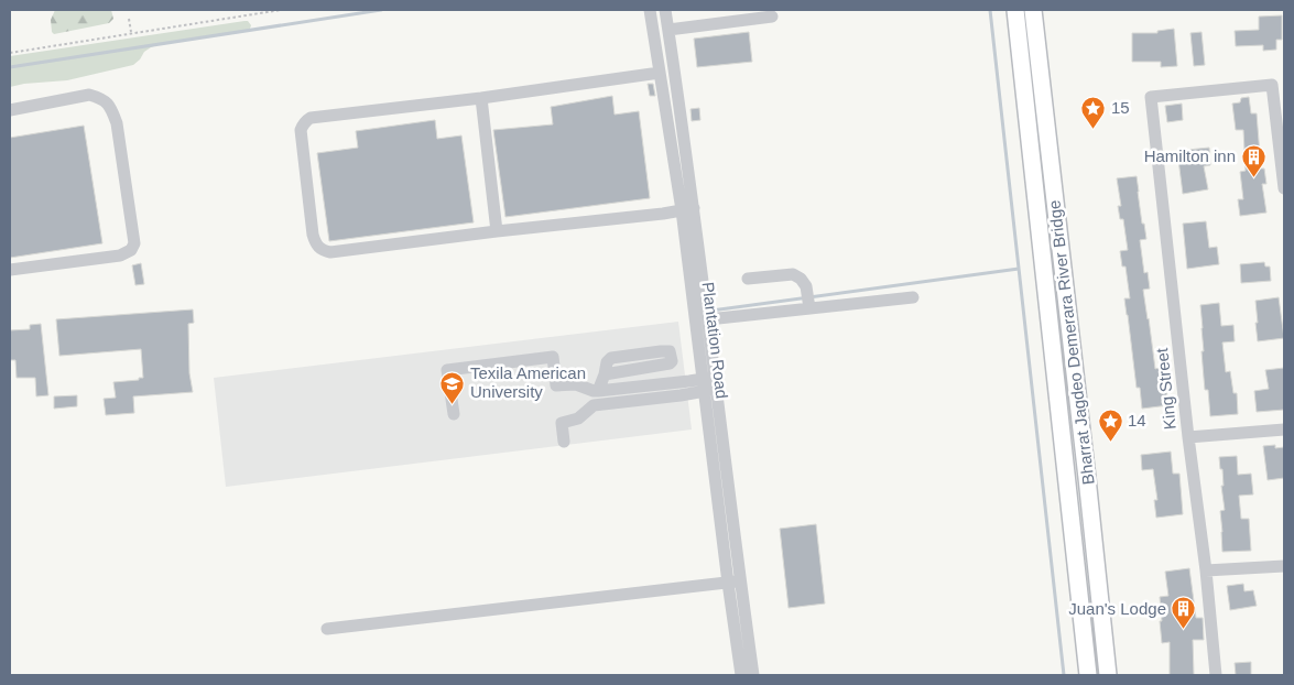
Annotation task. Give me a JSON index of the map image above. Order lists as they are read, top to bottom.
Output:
{
  "streets": {
    "main road": ["Bharrat Jagdeo Demerara River Bridge"],
    "street": ["Plantation Road", "King Street"]
  },
  "places": {
    "place": ["15", "14"],
    "building": ["Hamilton inn", "Juan's Lodge"],
    "school or university": ["Texila American University"]
  }
}
